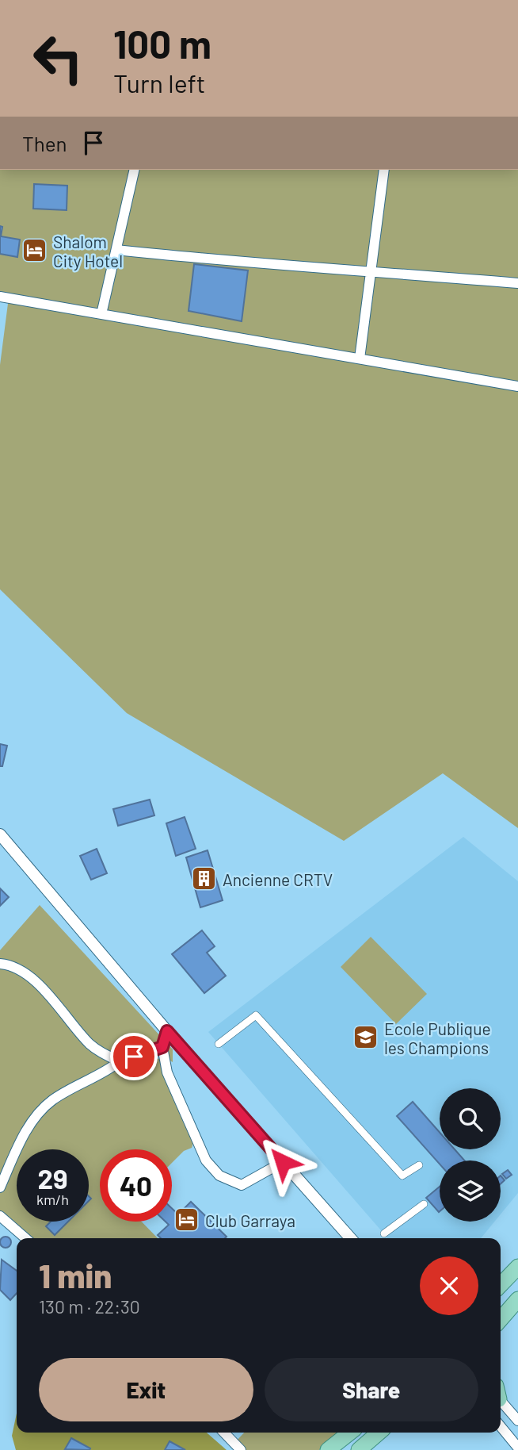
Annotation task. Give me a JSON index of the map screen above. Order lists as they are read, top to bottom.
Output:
{
  "places": {
    "hotel": ["Shalom City Hotel", "Club Garraya"],
    "building": ["Ancienne CRTV"],
    "school or university": ["Ecole Publique les Champions"]
  },
  "page": {
    "turn": ["100 m", "Turn left"],
    "then": "Then",
    "speed": "29 km/h",
    "limit": "40",
    "heading": ["1 min", "130 m · 22:30"],
    "buttons": ["Exit", "Share"]
  }
}
